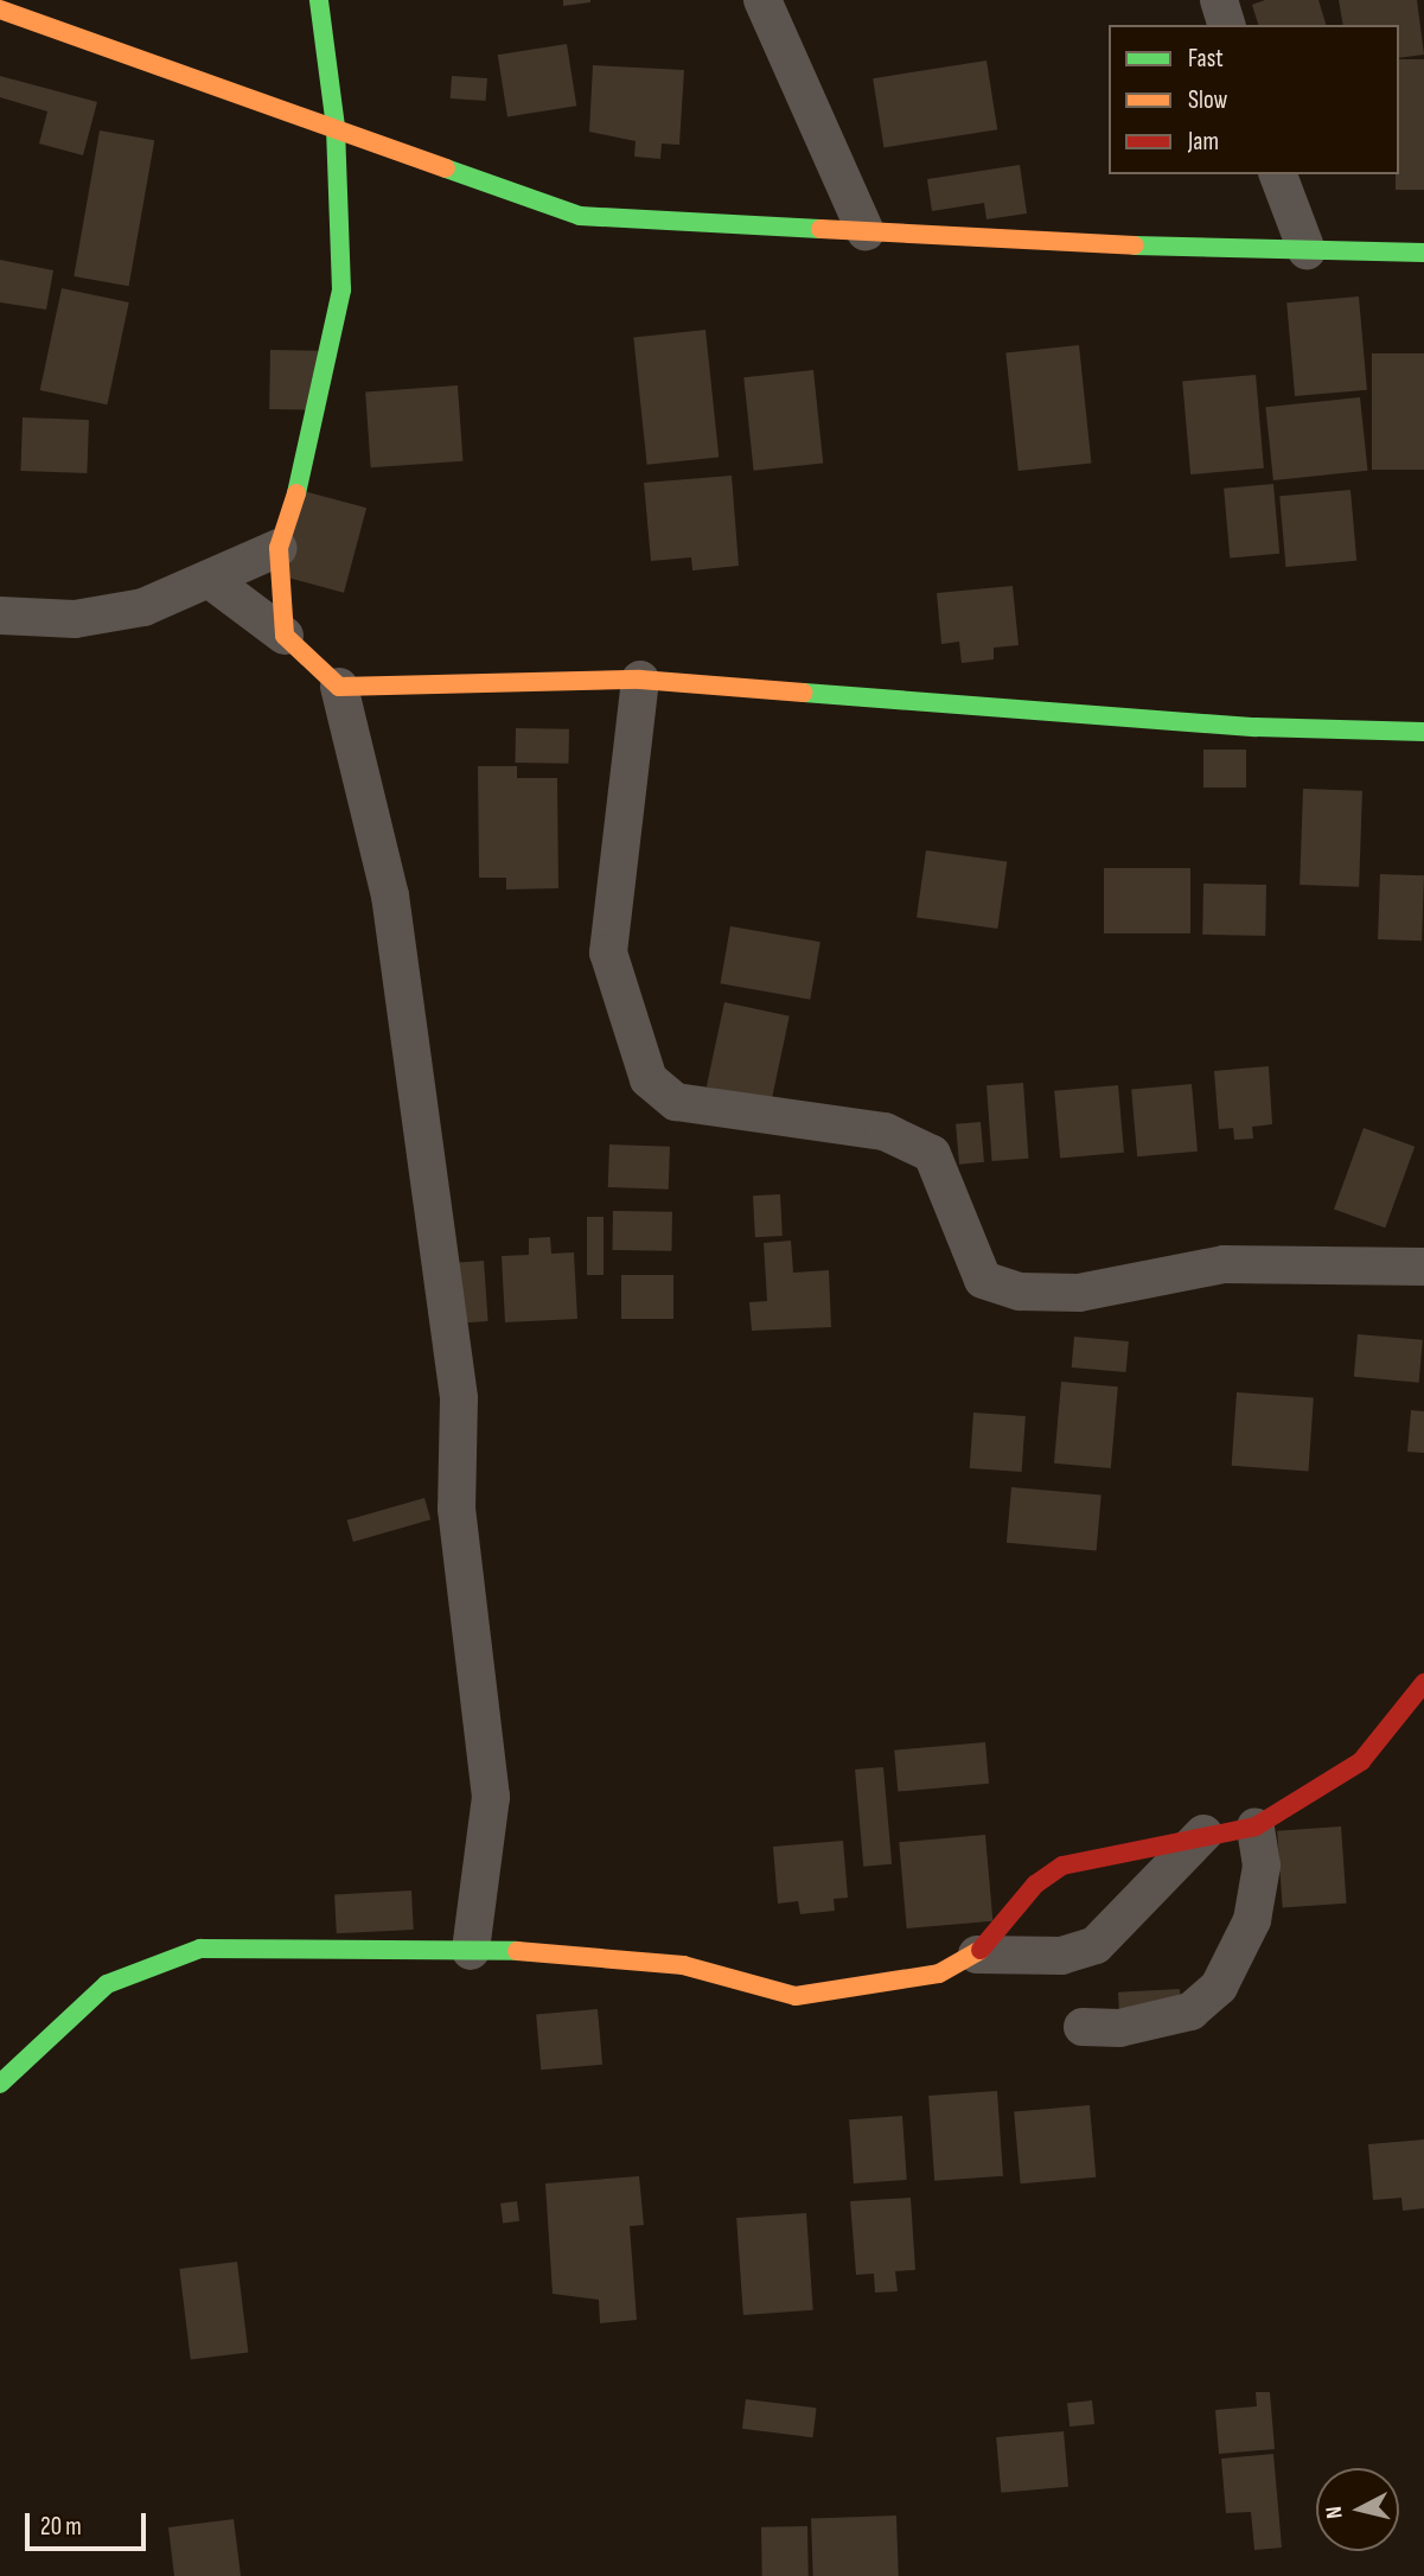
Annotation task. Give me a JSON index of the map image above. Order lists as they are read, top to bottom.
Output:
{
  "legend": ["Fast", "Slow", "Jam"],
  "scale_bar": "20 m",
  "north": "left"
}
